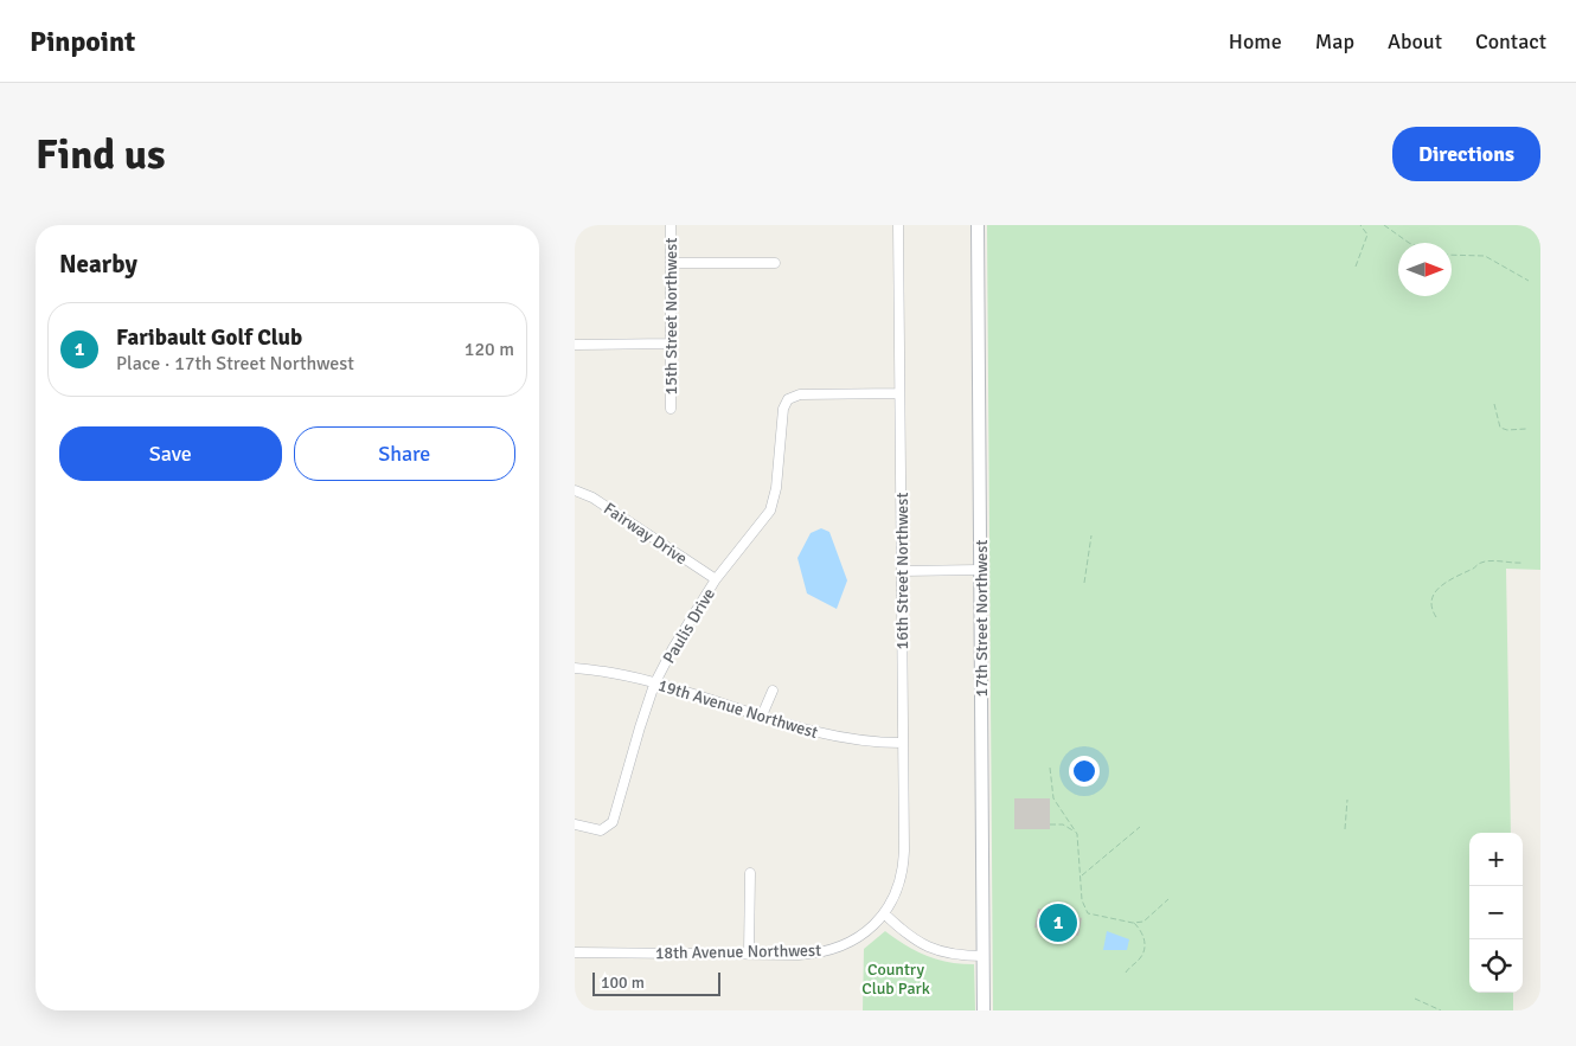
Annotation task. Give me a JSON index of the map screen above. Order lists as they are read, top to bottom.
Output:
{
  "streets": {
    "street": [
      "15th Street Northwest",
      "Fairway Drive",
      "16th Street Northwest",
      "17th Street Northwest",
      "Paulis Drive",
      "19th Avenue Northwest",
      "18th Avenue Northwest"
    ]
  },
  "crossings": [
    ["Fairway Drive", "Paulis Drive"],
    ["16th Street Northwest", "Paulis Drive"],
    ["16th Street Northwest", "19th Avenue Northwest"],
    ["16th Street Northwest", "18th Avenue Northwest"],
    ["Paulis Drive", "19th Avenue Northwest"]
  ],
  "parks": ["Country Club Park"],
  "scale_bar": "100 m",
  "north": "right",
  "page": {
    "header": "Pinpoint",
    "nav": [
      "Home",
      "Map",
      "About",
      "Contact"
    ],
    "buttons": [
      "Directions",
      ["Save", "Share"]
    ],
    "title": "Find us",
    "heading": "Nearby",
    "list": [
      {
        "mark": "1",
        "name": "Faribault Golf Club",
        "note": "Place · 17th Street Northwest",
        "value": "120 m"
      }
    ],
    "map_buttons": ["+", "−"],
    "pins": "1",
    "scale": "100 m"
  }
}
